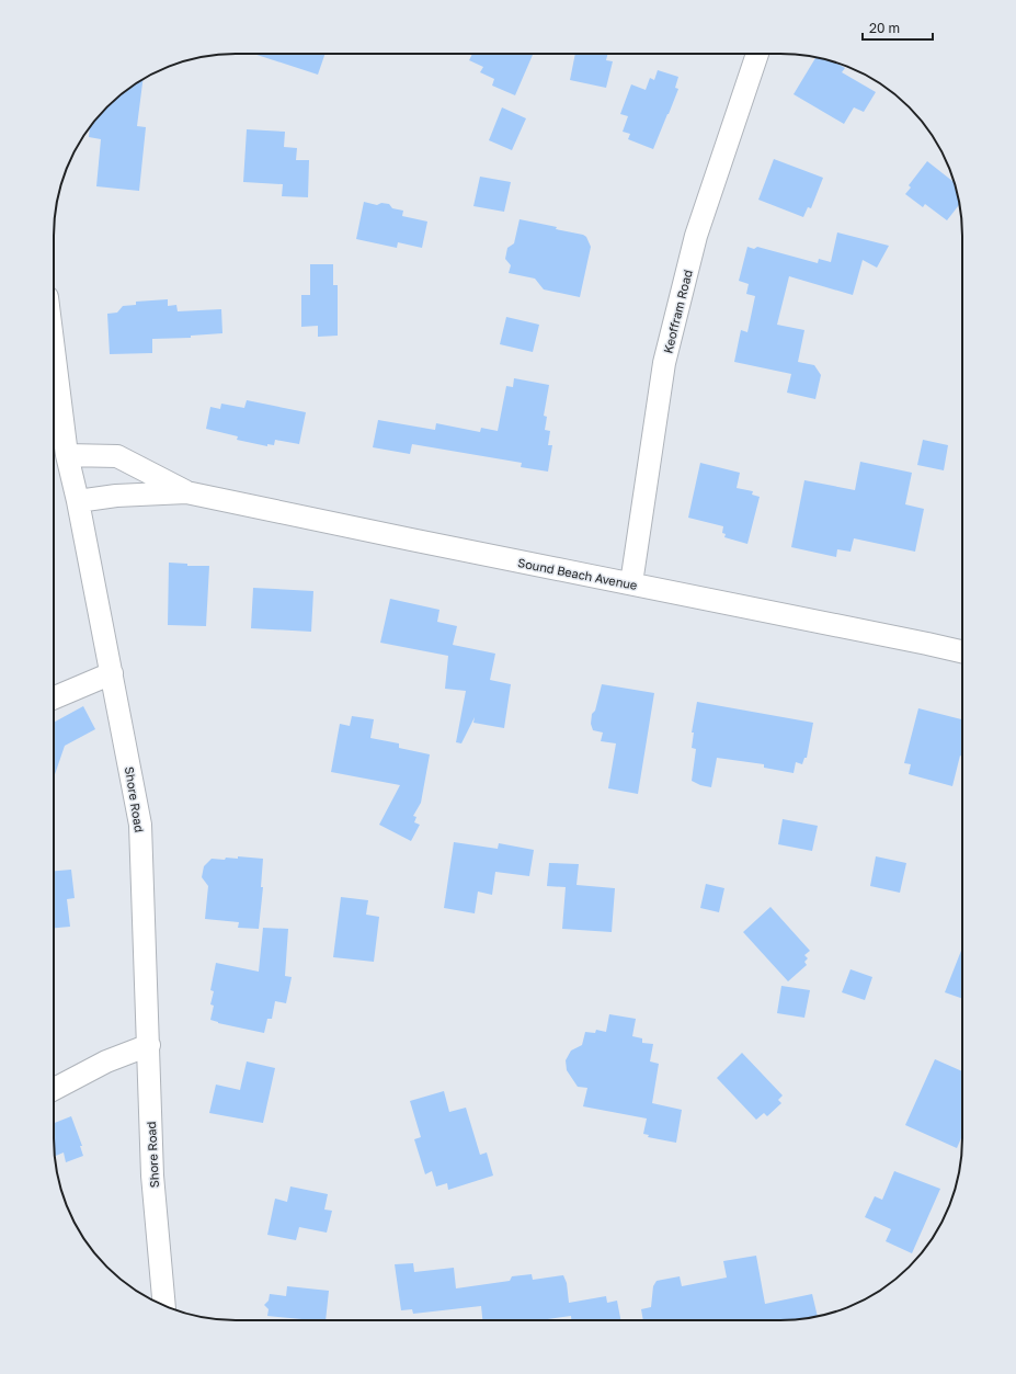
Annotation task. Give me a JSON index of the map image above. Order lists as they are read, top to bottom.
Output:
{
  "streets": {
    "street": ["Keoffram Road", "Sound Beach Avenue", "Shore Road"]
  },
  "crossings": [
    ["Keoffram Road", "Sound Beach Avenue"],
    ["Sound Beach Avenue", "Shore Road"]
  ],
  "scale_bar": "20 m"
}
